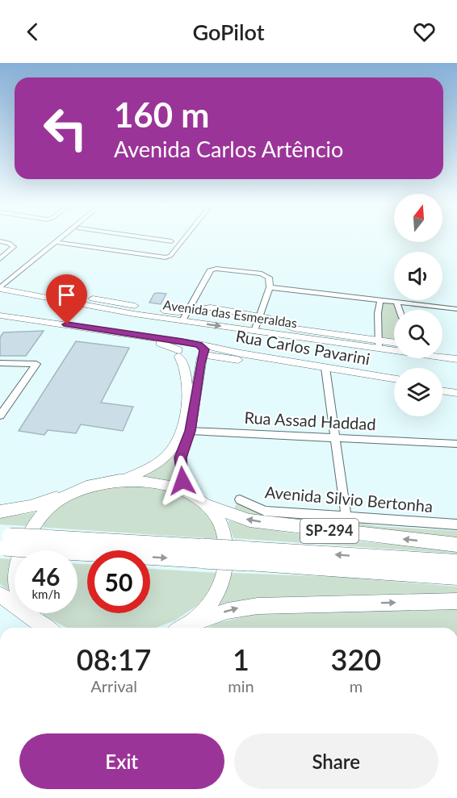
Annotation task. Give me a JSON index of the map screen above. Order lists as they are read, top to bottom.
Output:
{
  "streets": {
    "highway": ["SP-294"],
    "main road": ["Avenida das Esmeraldas", "Rua Carlos Pavarini"],
    "street": ["Rua Assad Haddad", "Avenida Silvio Bertonha"]
  },
  "north": "top",
  "page": {
    "header": "GoPilot",
    "turn": ["160 m", "Avenida Carlos Artêncio"],
    "speed": "46 km/h",
    "limit": "50",
    "eta": [
      "08:17",
      "Arrival",
      "1",
      "min",
      "320",
      "m"
    ],
    "buttons": ["Exit", "Share"]
  }
}
